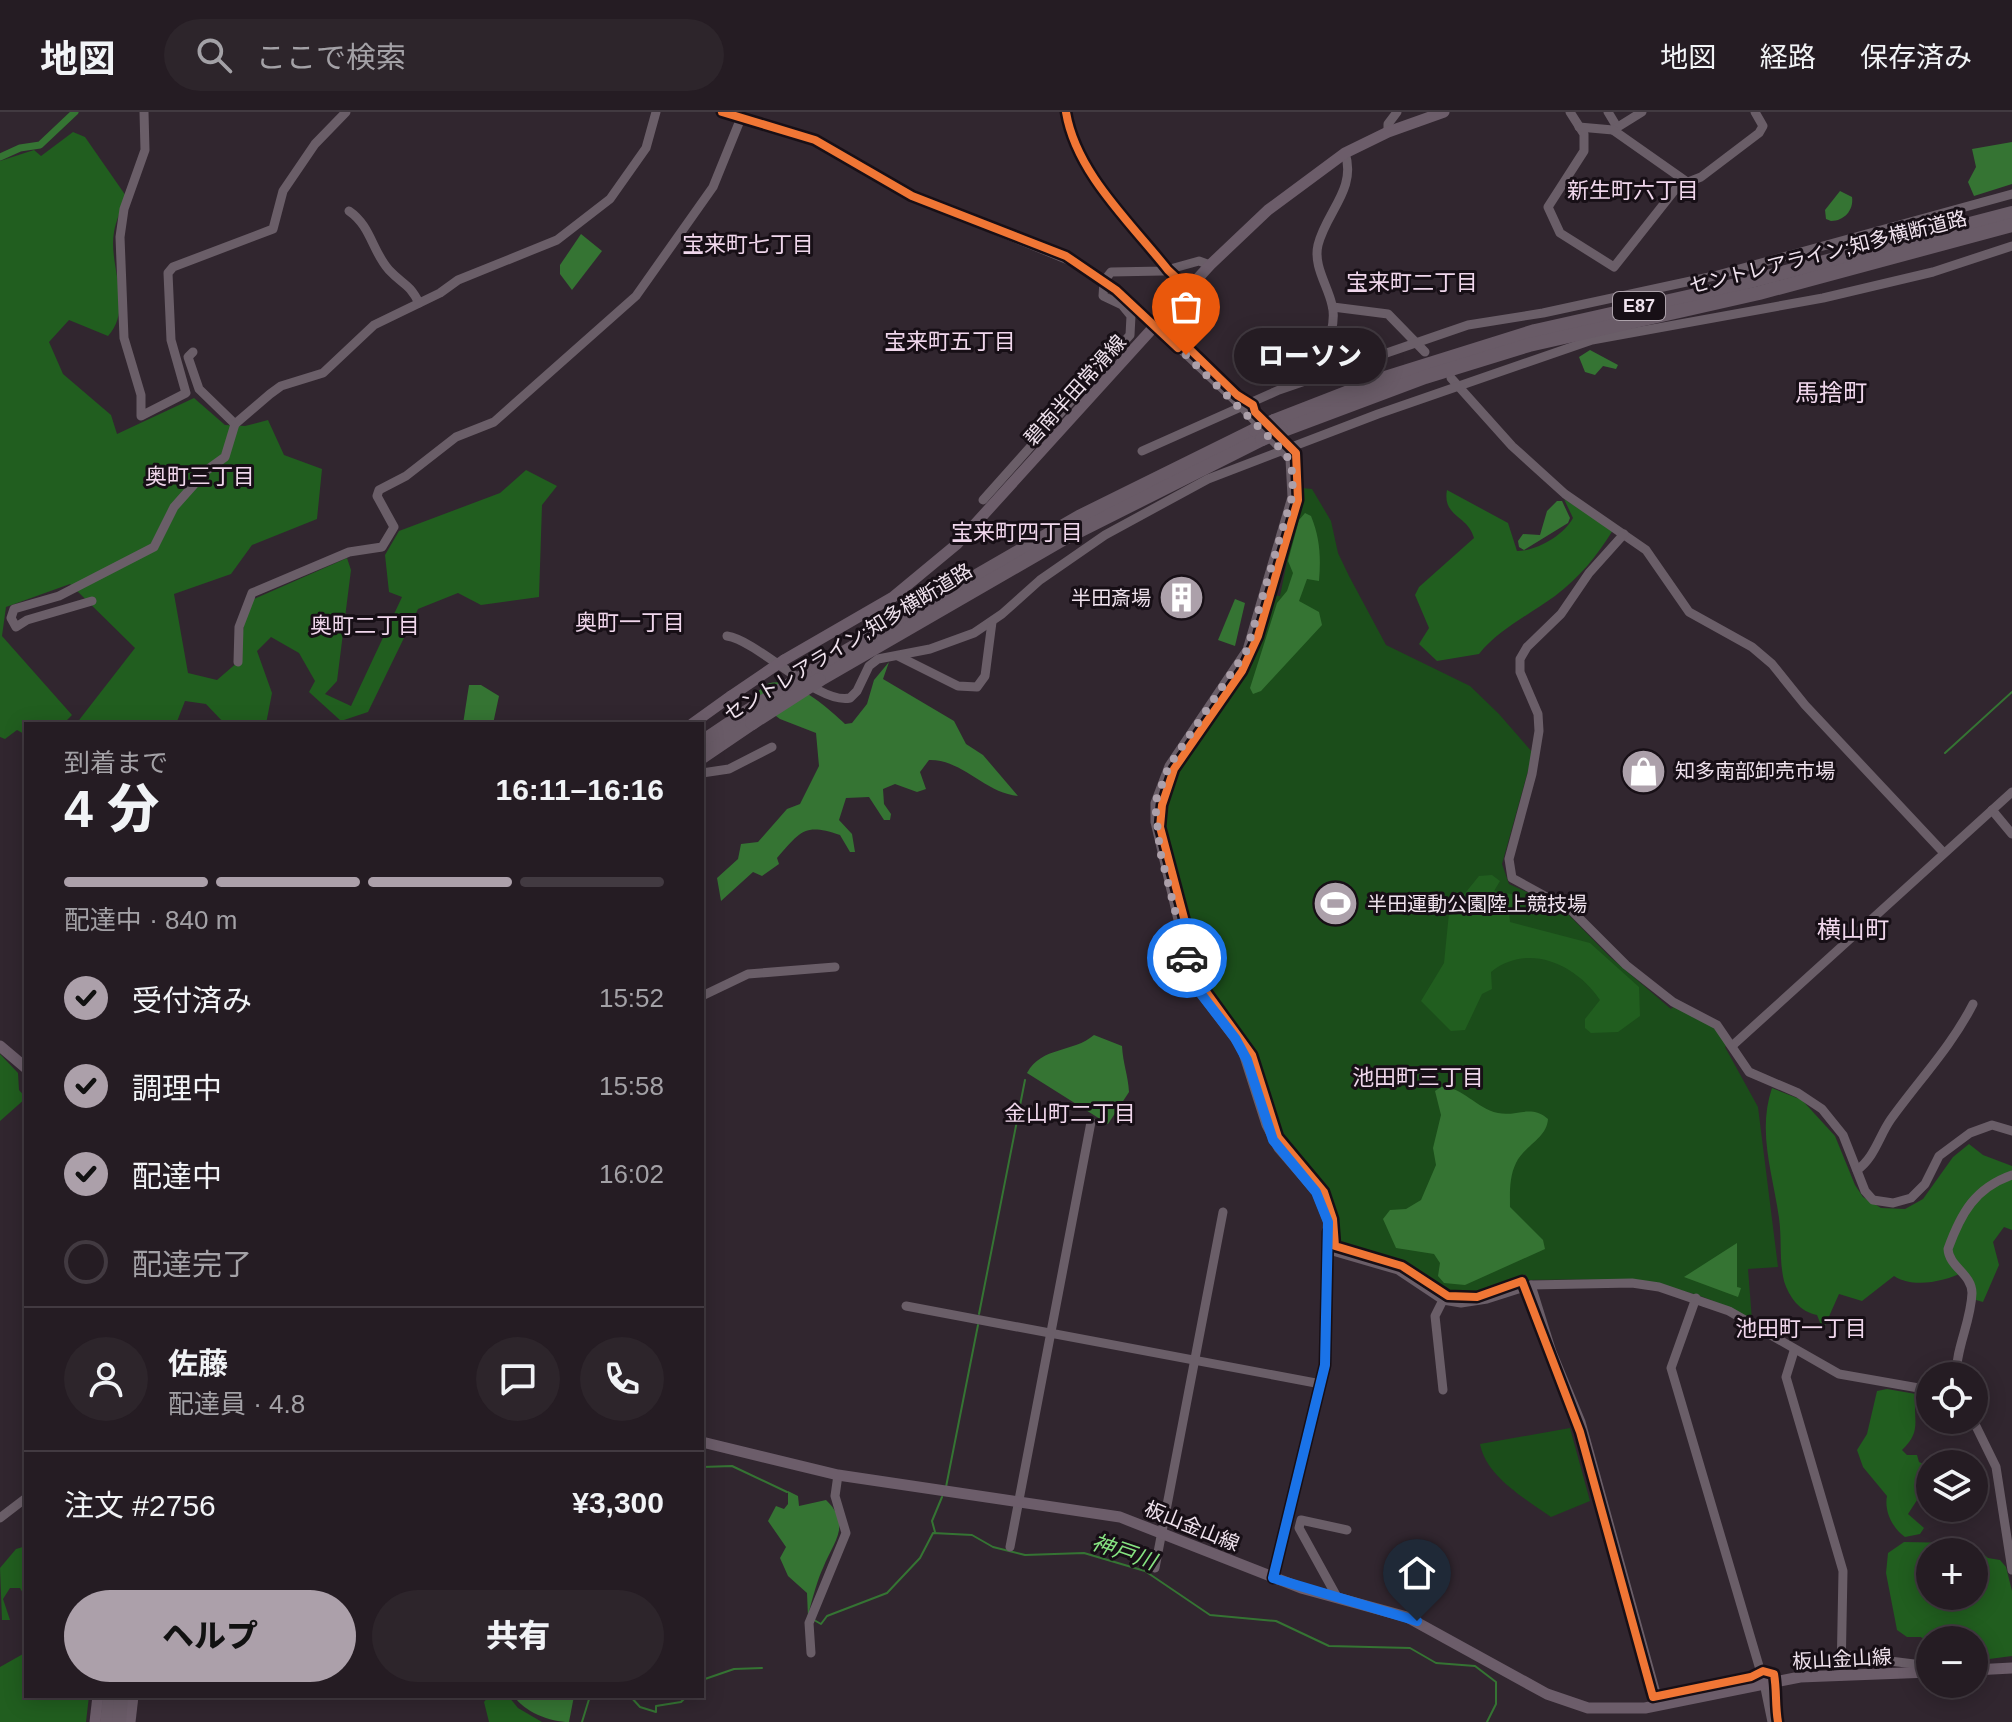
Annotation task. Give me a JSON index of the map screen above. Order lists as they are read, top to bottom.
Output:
{
  "streets": {
    "highway": ["セントレアライン;知多横断道路", "E87"],
    "main road": ["碧南半田常滑線", "板山金山線"]
  },
  "districts": [
    "新生町六丁目",
    "宝来町七丁目",
    "宝来町二丁目",
    "宝来町五丁目",
    "馬捨町",
    "奥町三丁目",
    "宝来町四丁目",
    "奥町一丁目",
    "奥町二丁目",
    "横山町",
    "池田町三丁目",
    "金山町二丁目",
    "池田町一丁目"
  ],
  "water": ["神戸川"],
  "places": {
    "other": ["ローソン"],
    "building": ["半田斎場"],
    "shop": ["知多南部卸売市場"],
    "sports": ["半田運動公園陸上競技場"]
  },
  "page": {
    "header": "地図",
    "search": "ここで検索",
    "nav": ["地図", "経路", "保存済み"],
    "bubble": "ローソン",
    "heading": ["4 分", "到着まで", "16:11–16:16"],
    "panel": [
      "佐藤",
      "配達員 · 4.8",
      "注文 #2756",
      "¥3,300"
    ],
    "bar": "配達中 · 840 m",
    "list": [
      ["受付済み", "15:52"],
      ["調理中", "15:58"],
      ["配達中", "16:02"],
      "配達完了"
    ],
    "map_buttons": ["+", "−"],
    "buttons": ["ヘルプ", "共有"]
  }
}
